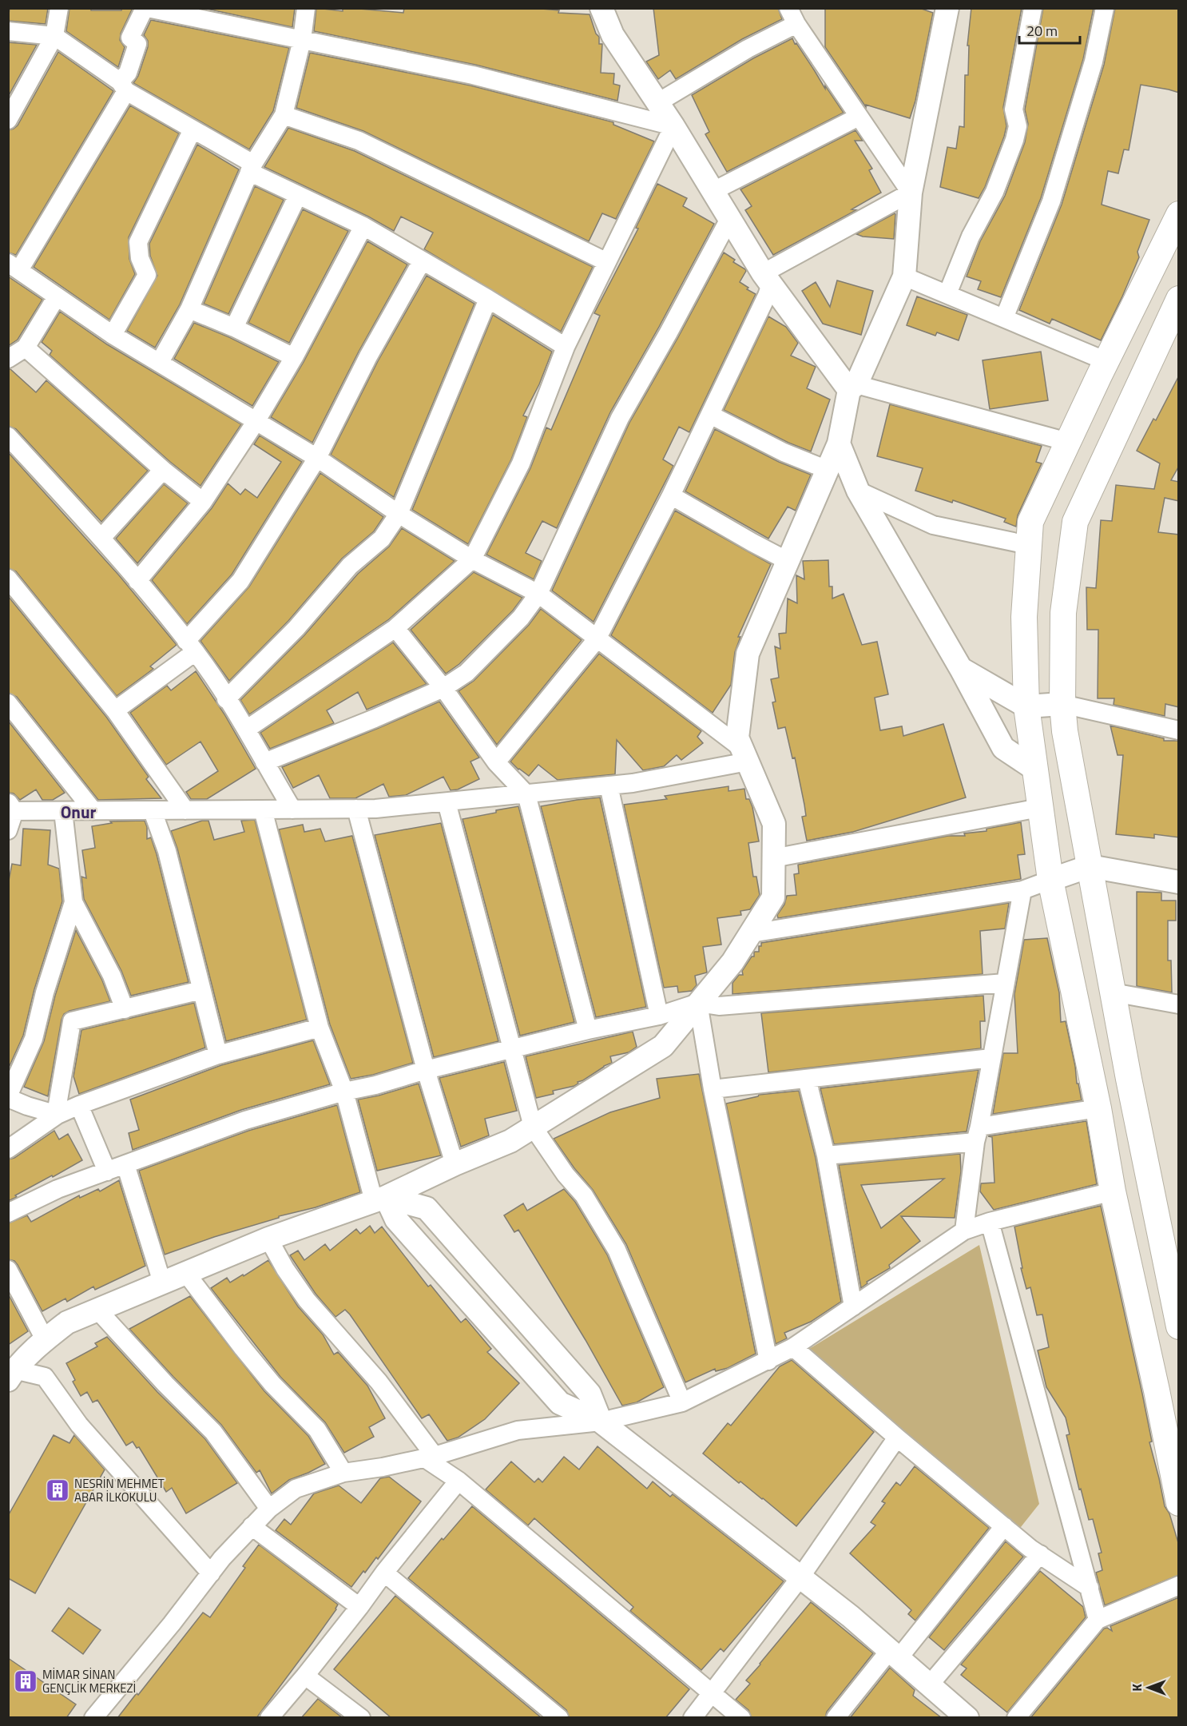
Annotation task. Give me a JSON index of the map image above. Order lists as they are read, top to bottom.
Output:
{
  "districts": ["Onur"],
  "places": {
    "building": ["NESRİN MEHMET ABAR İLKOKULU", "MİMAR SİNAN GENÇLİK MERKEZİ"]
  },
  "scale_bar": "20 m",
  "north": "left"
}
